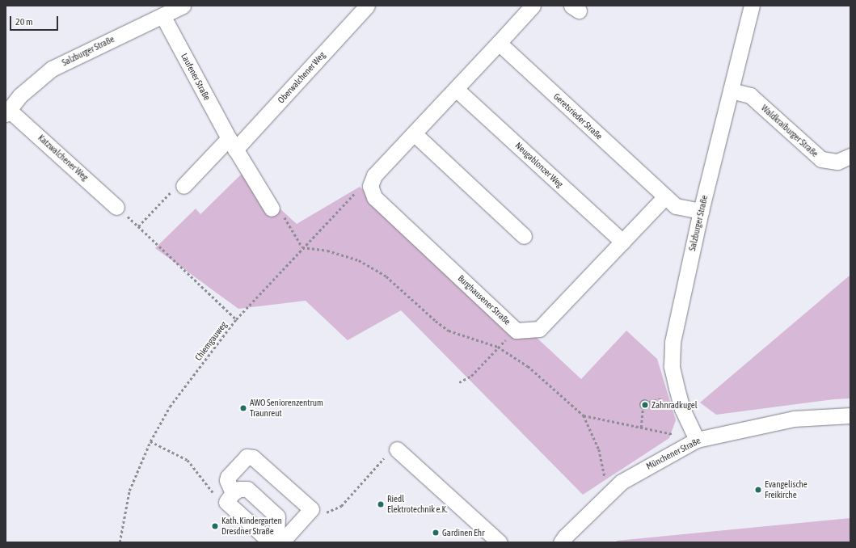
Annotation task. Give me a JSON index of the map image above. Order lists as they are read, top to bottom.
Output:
{
  "streets": {
    "street": [
      "Salzburger Straße",
      "Laufener Straße",
      "Oberwalchener Weg",
      "Geretsrieder Straße",
      "Waldkraiburger Straße",
      "Katzwalchener Weg",
      "Neugablonzer Weg",
      "Burghausener Straße",
      "Münchener Straße"
    ],
    "path": ["Chiemgauweg"]
  },
  "crossings": [
    ["Salzburger Straße", "Laufener Straße"],
    ["Salzburger Straße", "Geretsrieder Straße"],
    ["Salzburger Straße", "Waldkraiburger Straße"],
    ["Salzburger Straße", "Katzwalchener Weg"],
    ["Salzburger Straße", "Münchener Straße"],
    ["Laufener Straße", "Oberwalchener Weg"],
    ["Geretsrieder Straße", "Burghausener Straße"],
    ["Neugablonzer Weg", "Burghausener Straße"],
    ["Burghausener Straße", "Chiemgauweg"]
  ],
  "places": [
    "Zahnradkugel",
    "AWO Seniorenzentrum Traunreut",
    "Evangelische Freikirche",
    "Riedl Elektrotechnik e.K.",
    "Kath. Kindergarten Dresdner Straße",
    "Gardinen Ehr"
  ],
  "scale_bar": "20 m"
}
